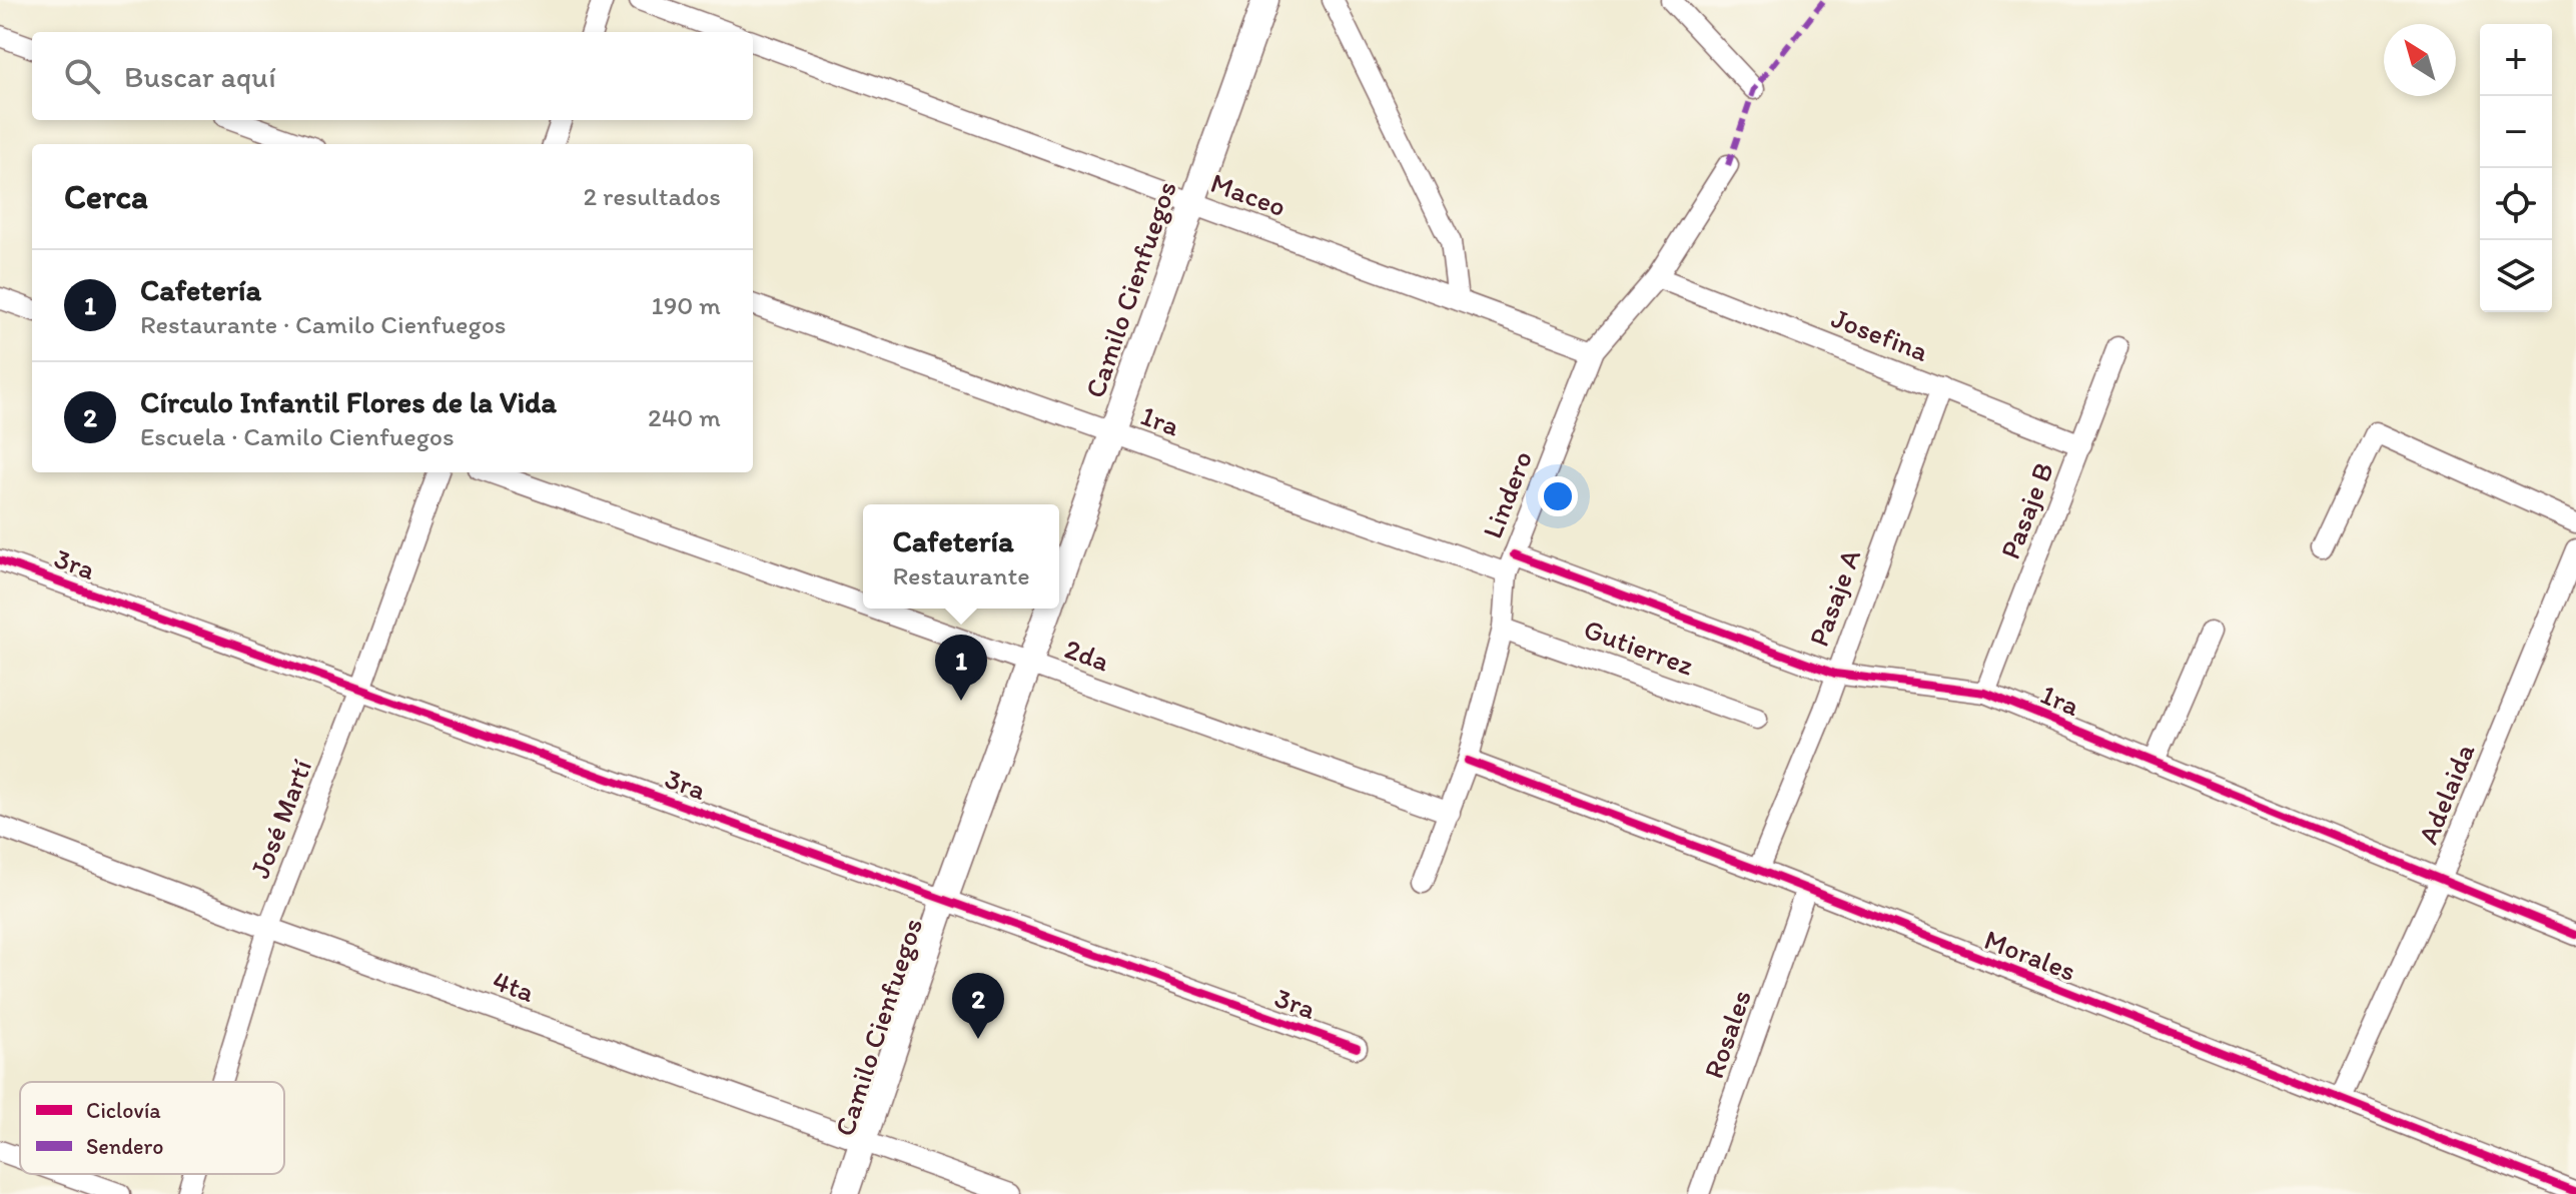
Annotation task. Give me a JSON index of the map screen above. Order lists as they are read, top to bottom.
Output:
{
  "streets": {
    "street": [
      "Maceo",
      "Camilo Cienfuegos",
      "Josefina",
      "1ra",
      "Lindero",
      "Pasaje B",
      "3ra",
      "Pasaje A",
      "Gutierrez",
      "2da",
      "Adelaida",
      "José Martí",
      "Morales",
      "4ta",
      "Rosales"
    ]
  },
  "crossings": [
    ["Maceo", "Camilo Cienfuegos"],
    ["Maceo", "Lindero"],
    ["Camilo Cienfuegos", "1ra"],
    ["Camilo Cienfuegos", "3ra"],
    ["Camilo Cienfuegos", "2da"],
    ["Camilo Cienfuegos", "4ta"],
    ["Josefina", "Lindero"],
    ["Josefina", "Pasaje B"],
    ["Josefina", "Pasaje A"],
    ["1ra", "Lindero"],
    ["1ra", "Pasaje B"],
    ["1ra", "Pasaje A"],
    ["1ra", "Adelaida"],
    ["Lindero", "Gutierrez"],
    ["Lindero", "2da"],
    ["Lindero", "Morales"],
    ["3ra", "José Martí"],
    ["Pasaje A", "Morales"],
    ["Adelaida", "Morales"],
    ["José Martí", "4ta"],
    ["Morales", "Rosales"]
  ],
  "legend": ["Ciclovía", "Sendero"],
  "north": "top left",
  "page": {
    "map_buttons": ["+", "−"],
    "search": "Buscar aquí",
    "heading": ["Cerca", "2 resultados"],
    "list": [
      {
        "mark": "1",
        "name": "Cafetería",
        "note": "Restaurante · Camilo Cienfuegos",
        "value": "190 m"
      },
      {
        "mark": "2",
        "name": "Círculo Infantil Flores de la Vida",
        "note": "Escuela · Camilo Cienfuegos",
        "value": "240 m"
      }
    ],
    "popup": ["Cafetería", "Restaurante"],
    "pins": ["1", "2"]
  }
}
